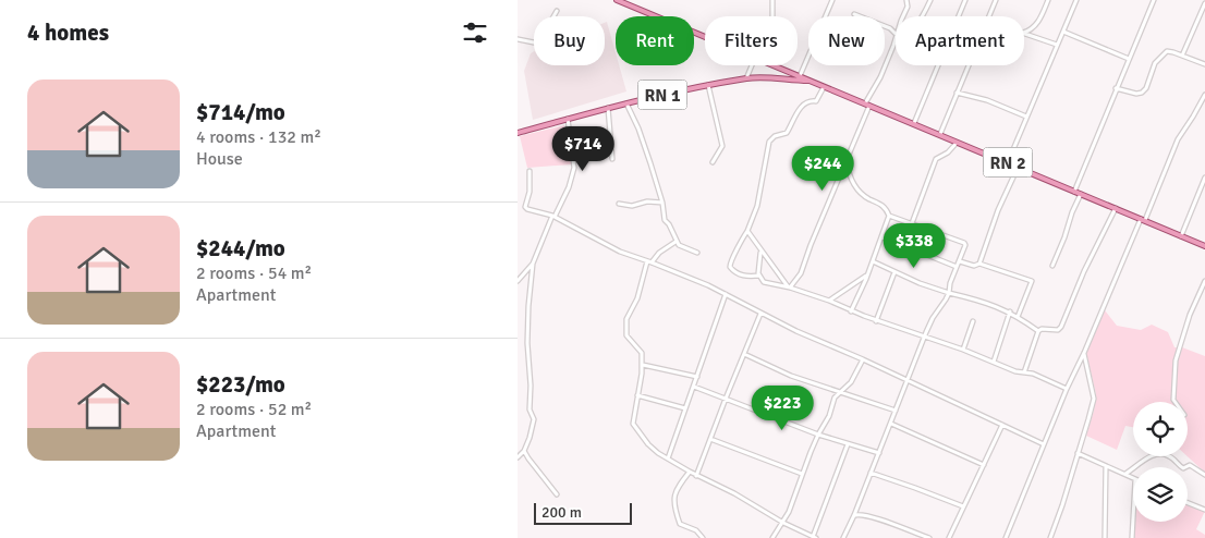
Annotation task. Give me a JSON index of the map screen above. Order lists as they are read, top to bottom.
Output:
{
  "streets": {
    "main road": ["RN 1", "RN 2"]
  },
  "crossings": [
    ["RN 1", "RN 2"]
  ],
  "scale_bar": "200 m",
  "page": {
    "heading": "4 homes",
    "chip": [
      "Buy",
      "Rent",
      "Filters",
      "New",
      "Apartment"
    ],
    "list": [
      {
        "name": "$714/mo",
        "note": "4 rooms · 132 m² · House"
      },
      {
        "name": "$244/mo",
        "note": "2 rooms · 54 m² · Apartment"
      },
      {
        "name": "$223/mo",
        "note": "2 rooms · 52 m² · Apartment"
      }
    ],
    "price": [
      "$714",
      "$244",
      "$338",
      "$223"
    ],
    "scale": "200 m"
  }
}
